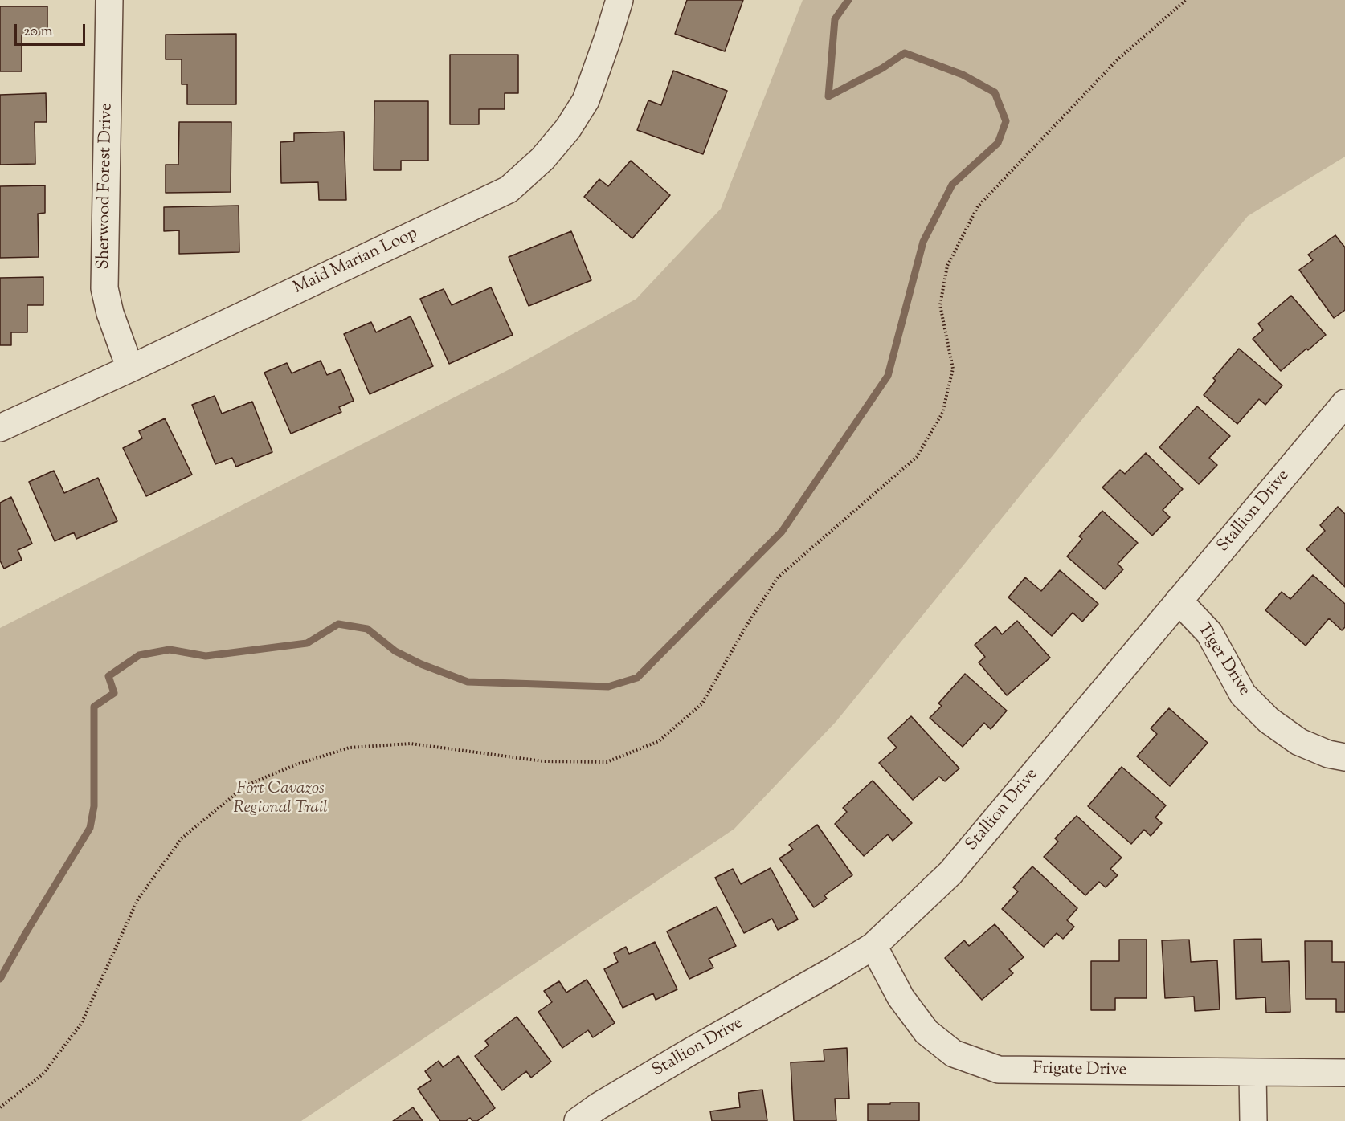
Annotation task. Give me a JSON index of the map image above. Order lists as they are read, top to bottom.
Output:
{
  "streets": {
    "street": [
      "Sherwood Forest Drive",
      "Maid Marian Loop",
      "Stallion Drive",
      "Tiger Drive",
      "Frigate Drive"
    ]
  },
  "crossings": [
    ["Sherwood Forest Drive", "Maid Marian Loop"],
    ["Stallion Drive", "Tiger Drive"],
    ["Stallion Drive", "Frigate Drive"]
  ],
  "parks": ["Fort Cavazos Regional Trail"],
  "scale_bar": "20 m"
}
